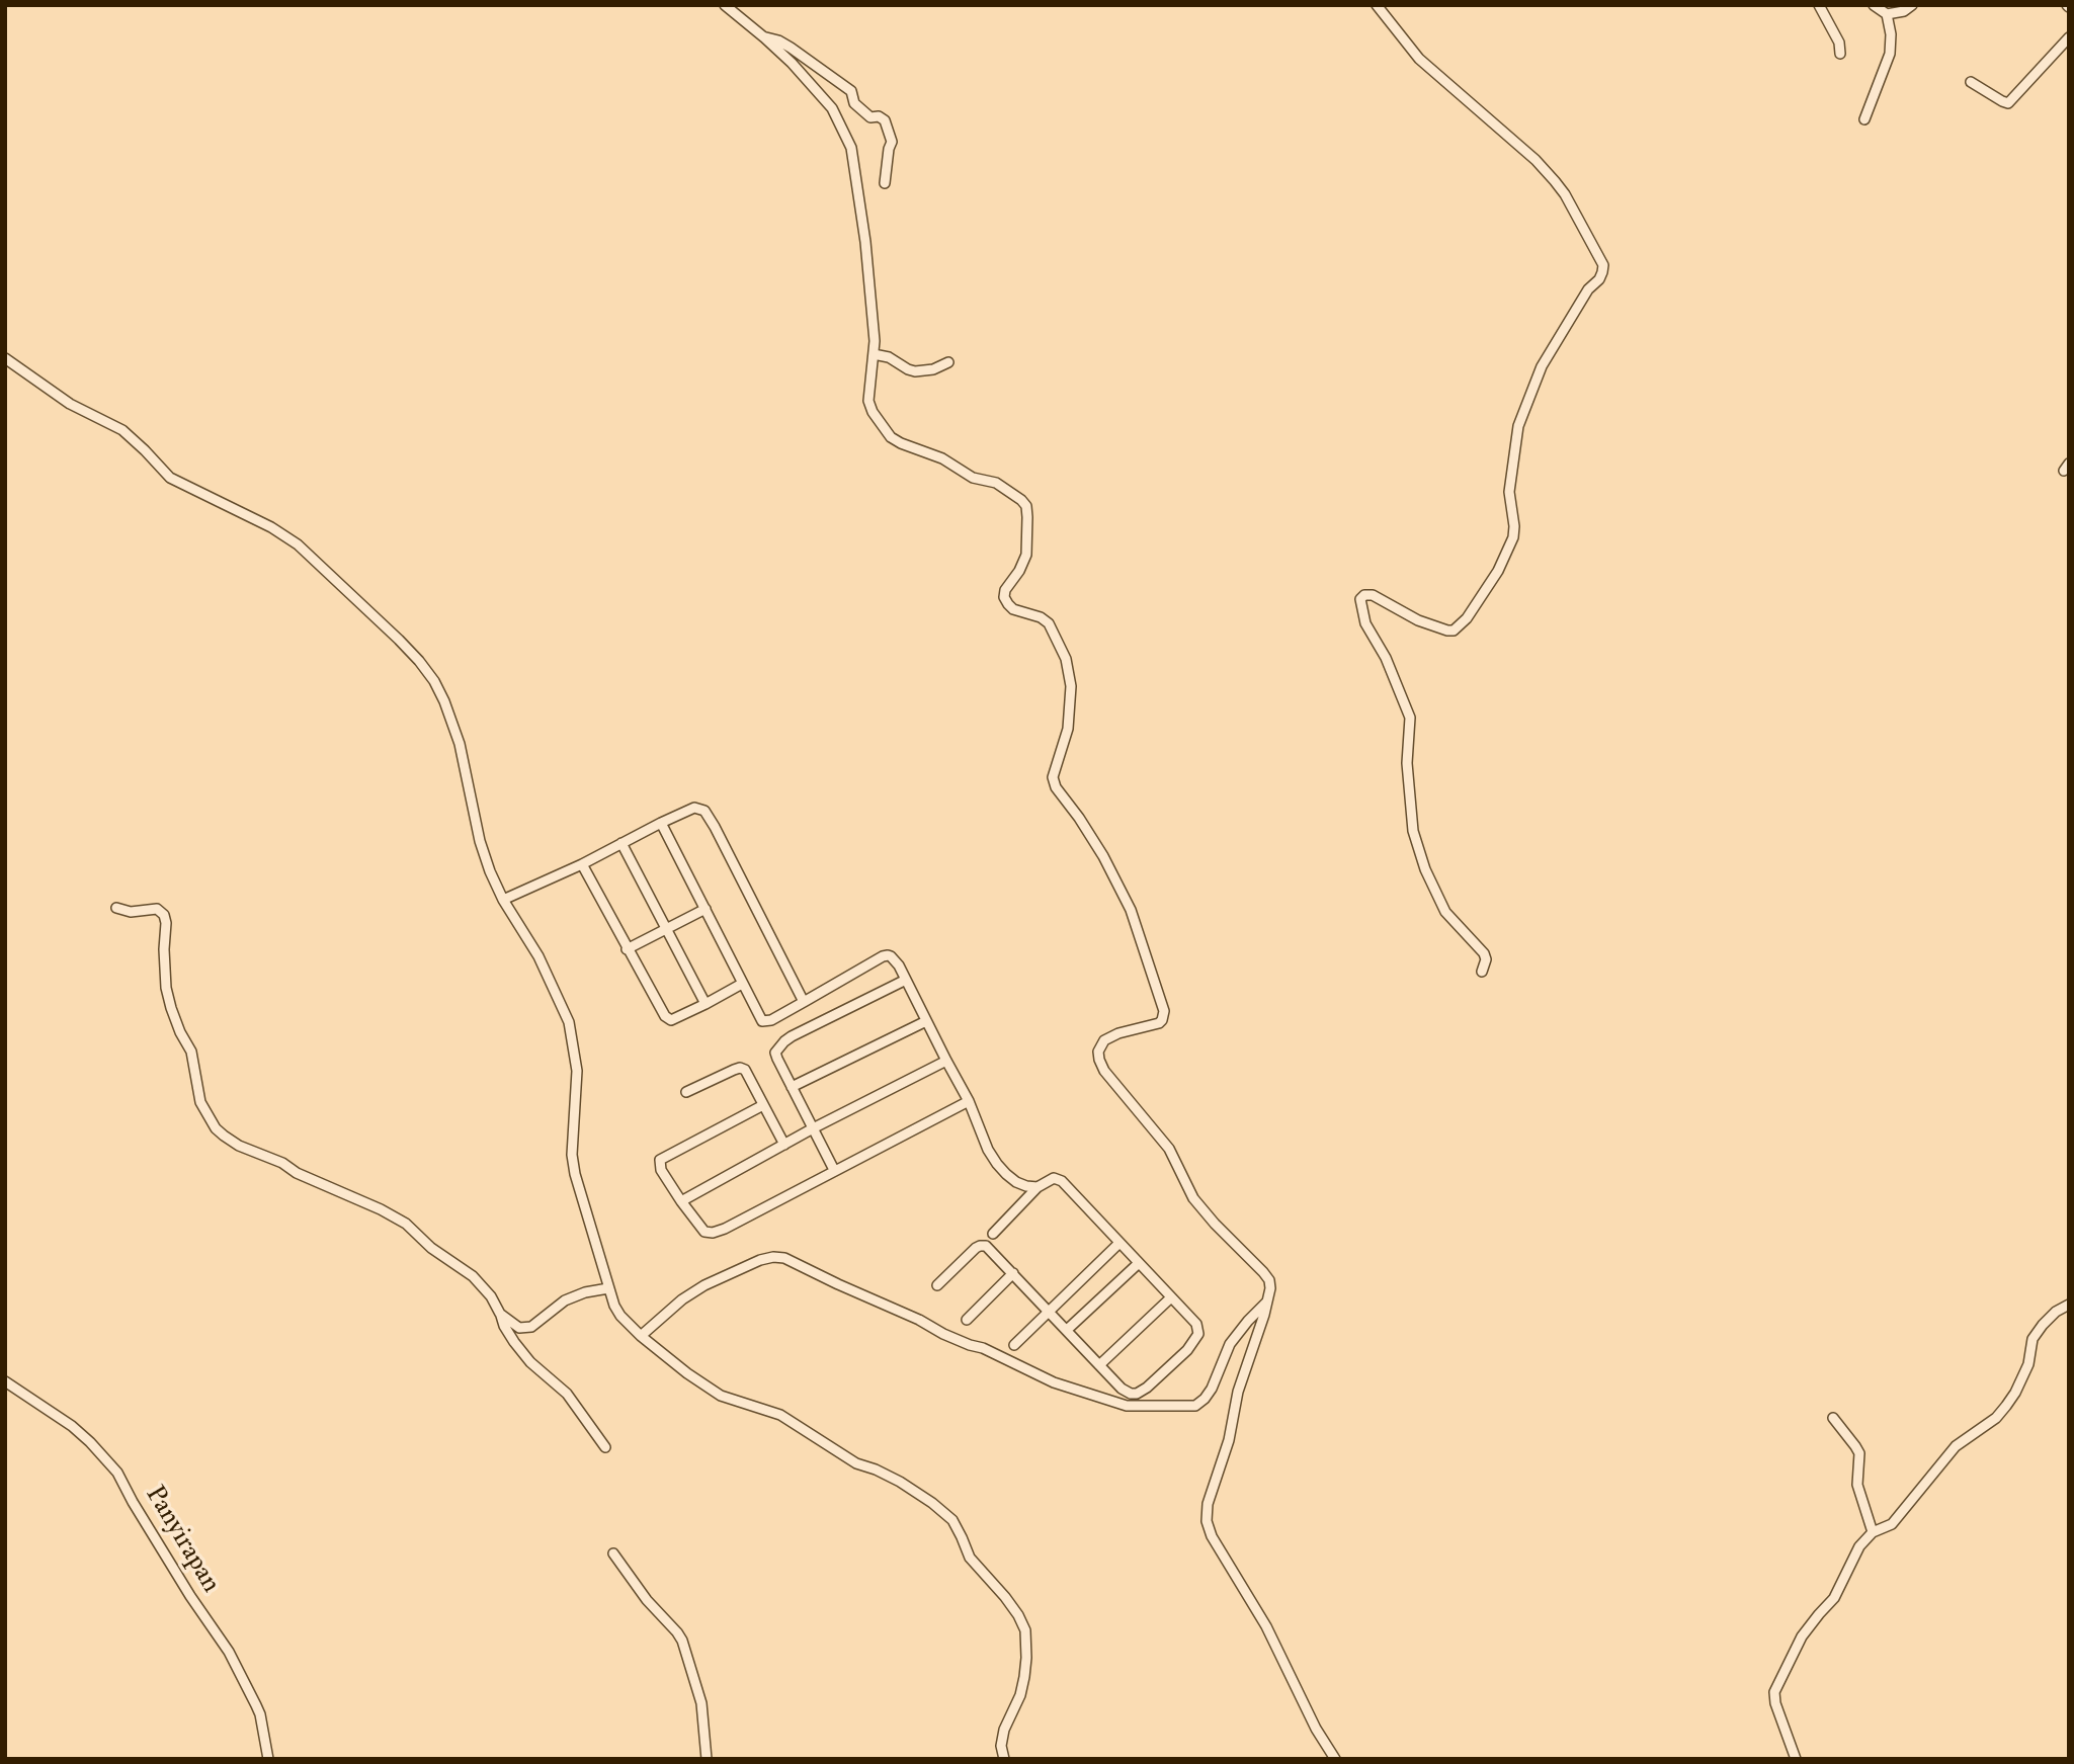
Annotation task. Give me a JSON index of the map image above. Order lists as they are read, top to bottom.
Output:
{
  "streets": {
    "street": ["Panyirapan"]
  }
}
